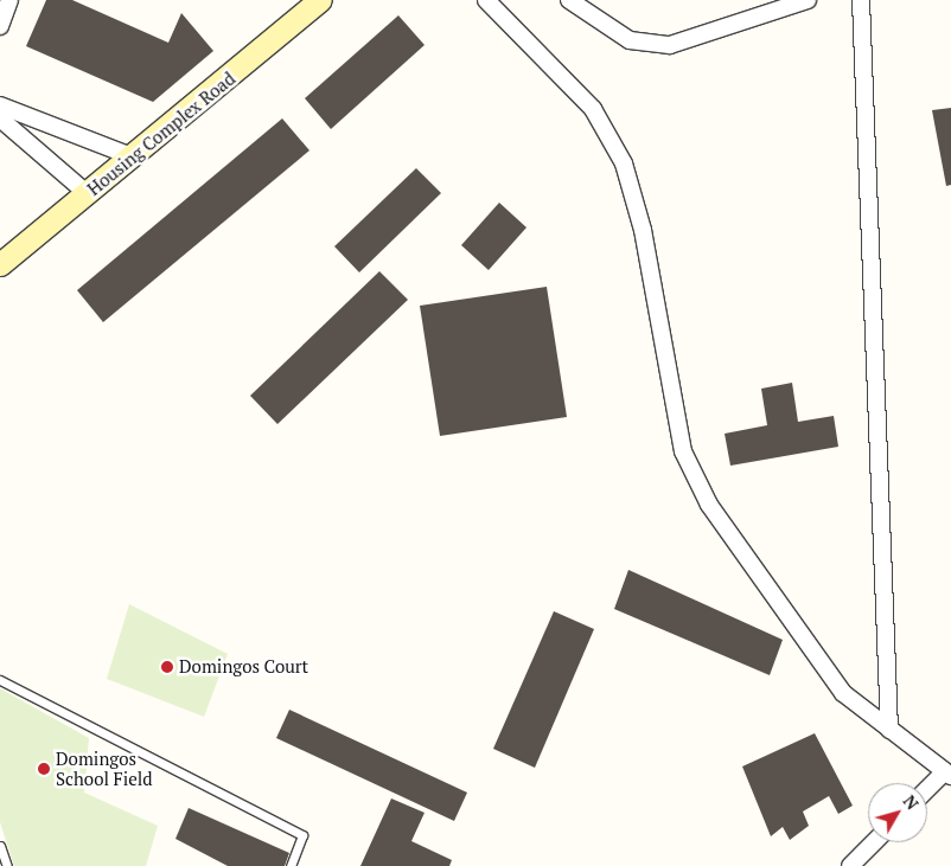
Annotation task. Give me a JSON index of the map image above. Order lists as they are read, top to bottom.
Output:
{
  "streets": {
    "street": ["Housing Complex Road"]
  },
  "places": ["Domingos Court", "Domingos School Field"],
  "north": "top right"
}
